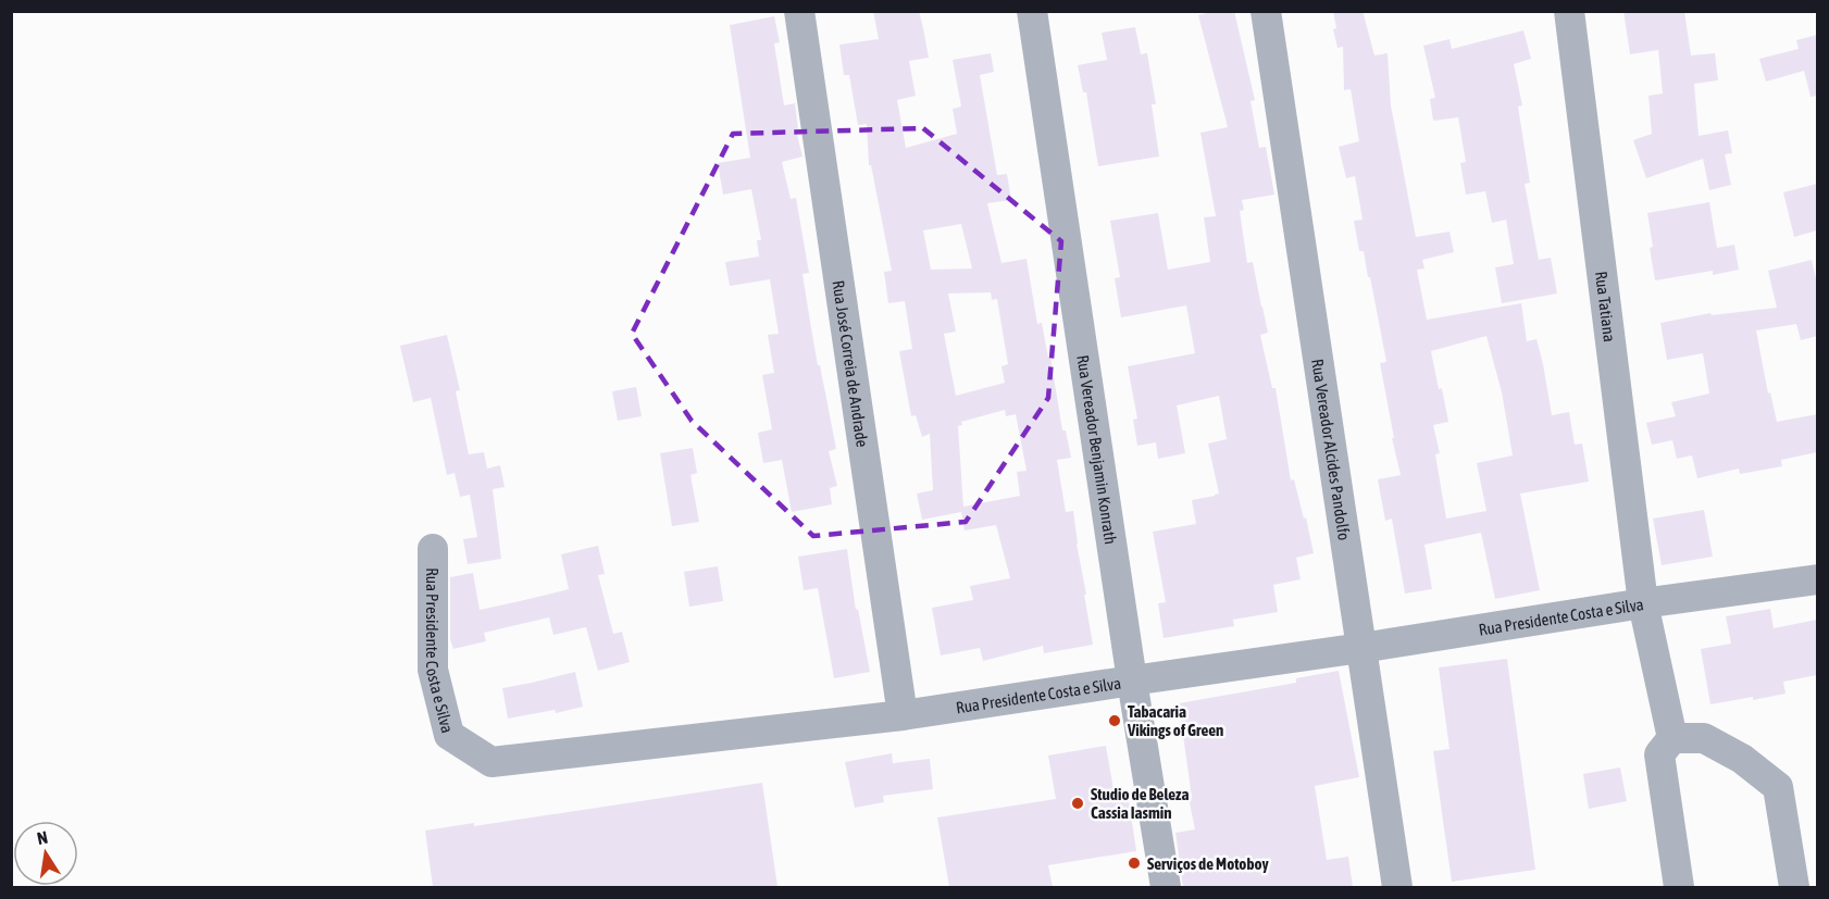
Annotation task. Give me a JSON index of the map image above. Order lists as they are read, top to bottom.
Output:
{
  "streets": {
    "street": [
      "Rua Tatiana",
      "Rua José Correia de Andrade",
      "Rua Vereador Alcides Pandolfo",
      "Rua Vereador Benjamin Konrath",
      "Rua Presidente Costa e Silva"
    ]
  },
  "crossings": [
    ["Rua Tatiana", "Rua Presidente Costa e Silva"],
    ["Rua José Correia de Andrade", "Rua Presidente Costa e Silva"],
    ["Rua Vereador Alcides Pandolfo", "Rua Presidente Costa e Silva"],
    ["Rua Vereador Benjamin Konrath", "Rua Presidente Costa e Silva"]
  ],
  "places": ["Tabacaria Vikings of Green", "Studio de Beleza Cassia Iasmin", "Serviços de Motoboy"],
  "north": "top"
}
